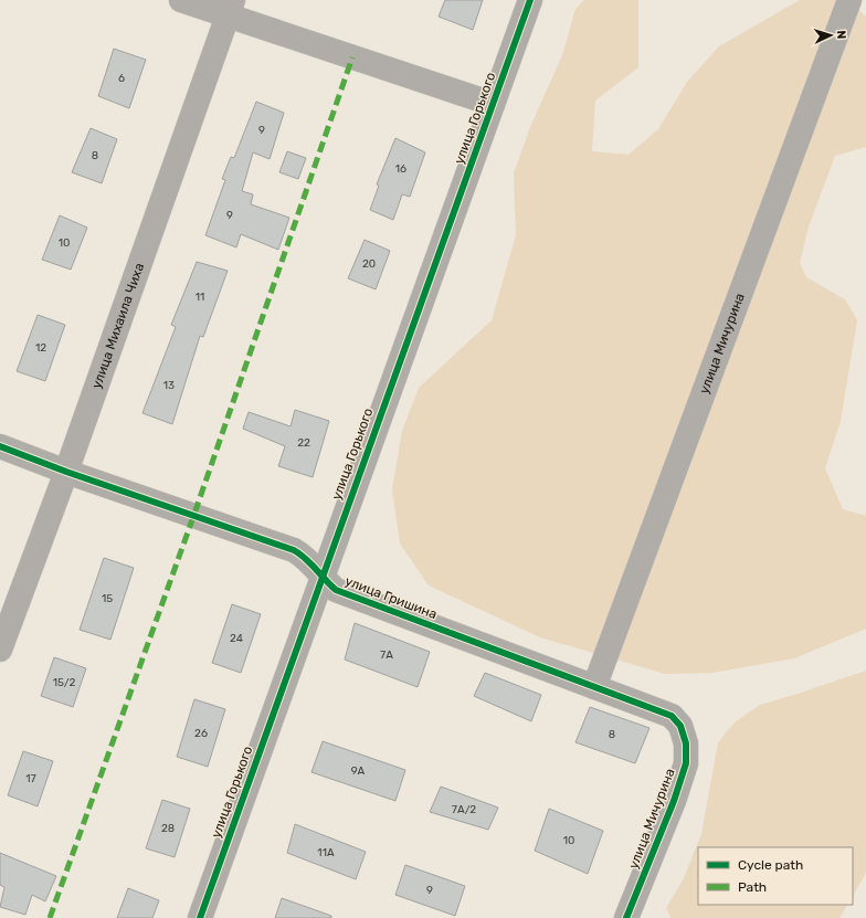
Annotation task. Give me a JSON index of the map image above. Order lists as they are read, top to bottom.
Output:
{
  "streets": {
    "street": [
      "улица Горького",
      "улица Михаила Чиха",
      "улица Мичурина",
      "улица Гришина"
    ]
  },
  "crossings": [
    ["улица Горького", "улица Гришина"],
    ["улица Михаила Чиха", "улица Гришина"],
    ["улица Мичурина", "улица Гришина"]
  ],
  "house_numbers": [
    "6",
    "9",
    "8",
    "16",
    "9",
    "10",
    "20",
    "11",
    "12",
    "13",
    "22",
    "15",
    "24",
    "7А",
    "15/2",
    "26",
    "8",
    "9А",
    "17",
    "7А/2",
    "28",
    "10",
    "11А",
    "9"
  ],
  "legend": ["Cycle path", "Path"],
  "north": "right"
}
